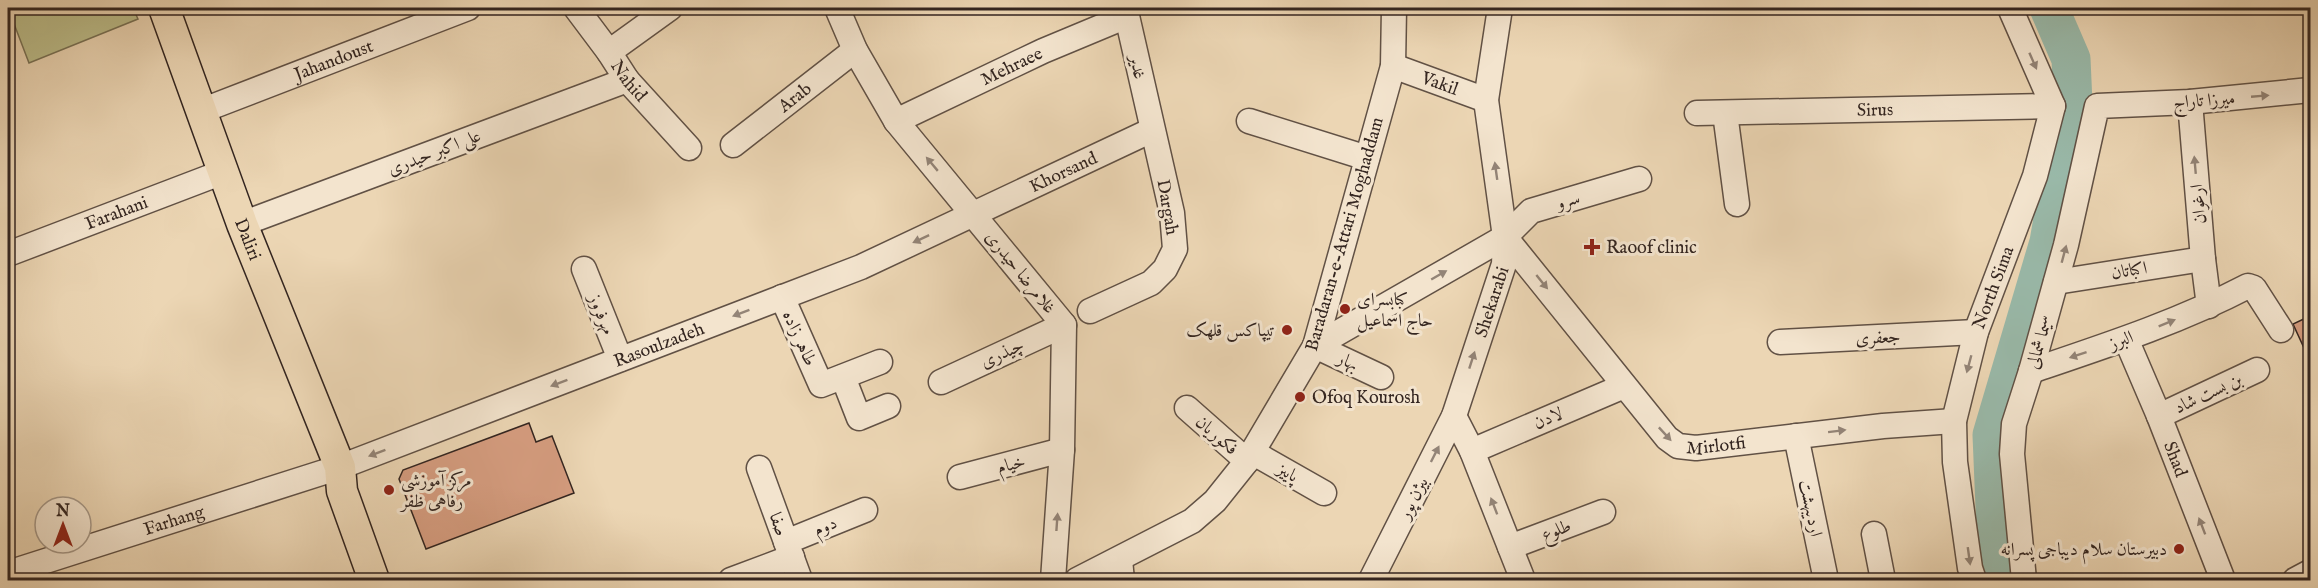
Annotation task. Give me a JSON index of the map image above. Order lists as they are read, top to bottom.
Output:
{
  "streets": {
    "main road": ["Daliri"],
    "street": [
      "Jahandoust",
      "Mehraee",
      "غدیر",
      "Nahid",
      "Vakil",
      "Arab",
      "میرزا تاراج",
      "Sirus",
      "علی اکبر حیدری",
      "Khorsand",
      "سرو",
      "ارغوان",
      "Dargah",
      "Farahani",
      "Baradaran-e-Attari Moghaddam",
      "اکباتان",
      "غلامرضا حیدری",
      "North Sima",
      "Shekarabi",
      "مهرفروز",
      "جعفری",
      "طاهر زاده",
      "البرز",
      "سیما شمالی",
      "Rasoulzadeh",
      "چیذری",
      "بهار",
      "بن بست شاد",
      "لادن",
      "فکوریان",
      "Mirlotfi",
      "Shad",
      "خیام",
      "پاییز",
      "بیژن پور",
      "اردیبهشت",
      "Farhang",
      "صفا",
      "دوم",
      "طلوع"
    ]
  },
  "crossings": [
    ["Jahandoust", "Daliri"],
    ["Mehraee", "غدیر"],
    ["Mehraee", "غلامرضا حیدری"],
    ["غدیر", "Khorsand"],
    ["غدیر", "Dargah"],
    ["Nahid", "علی اکبر حیدری"],
    ["Vakil", "Baradaran-e-Attari Moghaddam"],
    ["Vakil", "Shekarabi"],
    ["Arab", "غلامرضا حیدری"],
    ["میرزا تاراج", "ارغوان"],
    ["میرزا تاراج", "سیما شمالی"],
    ["Sirus", "North Sima"],
    ["علی اکبر حیدری", "Daliri"],
    ["Khorsand", "Dargah"],
    ["Khorsand", "غلامرضا حیدری"],
    ["Khorsand", "Rasoulzadeh"],
    ["سرو", "Baradaran-e-Attari Moghaddam"],
    ["سرو", "Shekarabi"],
    ["سرو", "بهار"],
    ["سرو", "Mirlotfi"],
    ["ارغوان", "اکباتان"],
    ["ارغوان", "البرز"],
    ["Farahani", "Daliri"],
    ["Baradaran-e-Attari Moghaddam", "بهار"],
    ["Baradaran-e-Attari Moghaddam", "فکوریان"],
    ["Baradaran-e-Attari Moghaddam", "پاییز"],
    ["Daliri", "Rasoulzadeh"],
    ["Daliri", "Farhang"],
    ["اکباتان", "سیما شمالی"],
    ["غلامرضا حیدری", "Rasoulzadeh"],
    ["غلامرضا حیدری", "چیذری"],
    ["غلامرضا حیدری", "خیام"],
    ["North Sima", "جعفری"],
    ["North Sima", "Mirlotfi"],
    ["Shekarabi", "Mirlotfi"],
    ["Shekarabi", "بیژن پور"],
    ["مهرفروز", "Rasoulzadeh"],
    ["طاهر زاده", "Rasoulzadeh"],
    ["البرز", "سیما شمالی"],
    ["البرز", "Shad"],
    ["Rasoulzadeh", "Farhang"],
    ["بن بست شاد", "Shad"],
    ["لادن", "Mirlotfi"],
    ["فکوریان", "پاییز"],
    ["Mirlotfi", "اردیبهشت"],
    ["صفا", "دوم"]
  ],
  "one_way": [
    "میرزا تاراج",
    "سرو",
    "ارغوان",
    "غلامرضا حیدری",
    "North Sima",
    "Shekarabi",
    "سیما شمالی",
    "Rasoulzadeh",
    "Mirlotfi",
    "Shad",
    "بیژن پور"
  ],
  "places": {
    "health": ["Raoof clinic"],
    "other": [
      "کبابسرای حاج اسماعیل",
      "تیپاکس قلهک",
      "Ofoq Kourosh",
      "مرکز آموزشی رفاهی ظفر",
      "دبیرستان سلام دیباجی پسرانه"
    ]
  },
  "north": "top"
}
